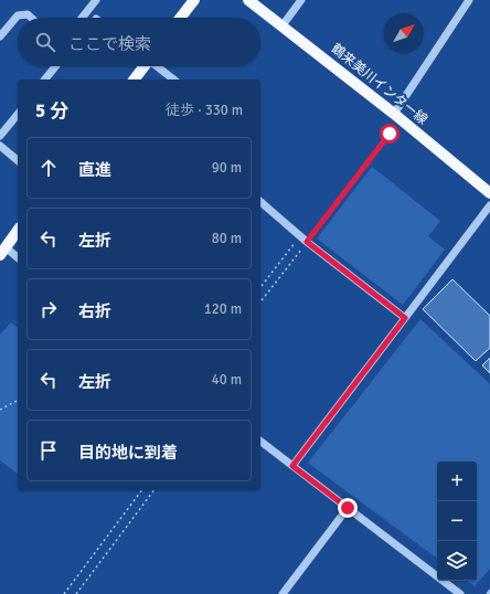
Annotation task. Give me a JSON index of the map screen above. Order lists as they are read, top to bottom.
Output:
{
  "streets": {
    "main road": ["鶴来美川インター線"]
  },
  "north": "top right",
  "page": {
    "search": "ここで検索",
    "heading": ["5 分", "徒歩 · 330 m"],
    "list": [
      ["直進", "90 m"],
      ["左折", "80 m"],
      ["右折", "120 m"],
      ["左折", "40 m"],
      "目的地に到着"
    ],
    "map_buttons": ["+", "−"]
  }
}
